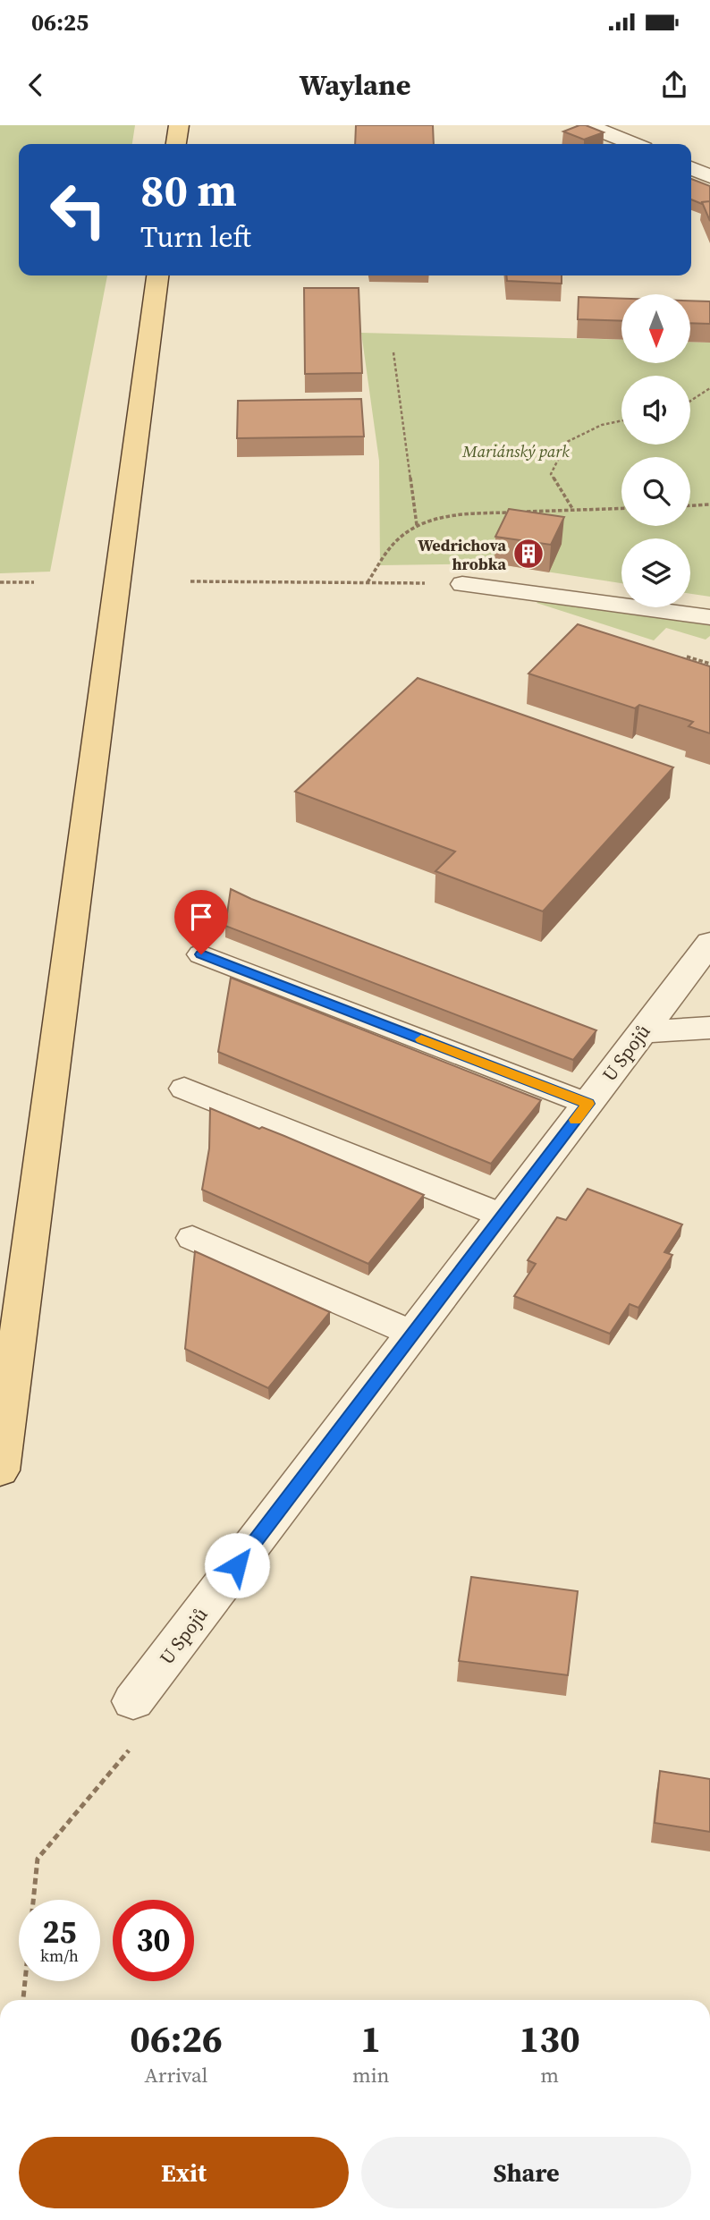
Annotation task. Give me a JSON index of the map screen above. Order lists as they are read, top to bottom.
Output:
{
  "streets": {
    "street": ["U Spojů"]
  },
  "parks": ["Mariánský park"],
  "places": {
    "building": ["Wedrichova hrobka"]
  },
  "north": "bottom",
  "page": {
    "status": "06:25",
    "header": "Waylane",
    "turn": ["80 m", "Turn left"],
    "speed": "25 km/h",
    "limit": "30",
    "eta": [
      "06:26",
      "Arrival",
      "1",
      "min",
      "130",
      "m"
    ],
    "buttons": ["Exit", "Share"]
  }
}
